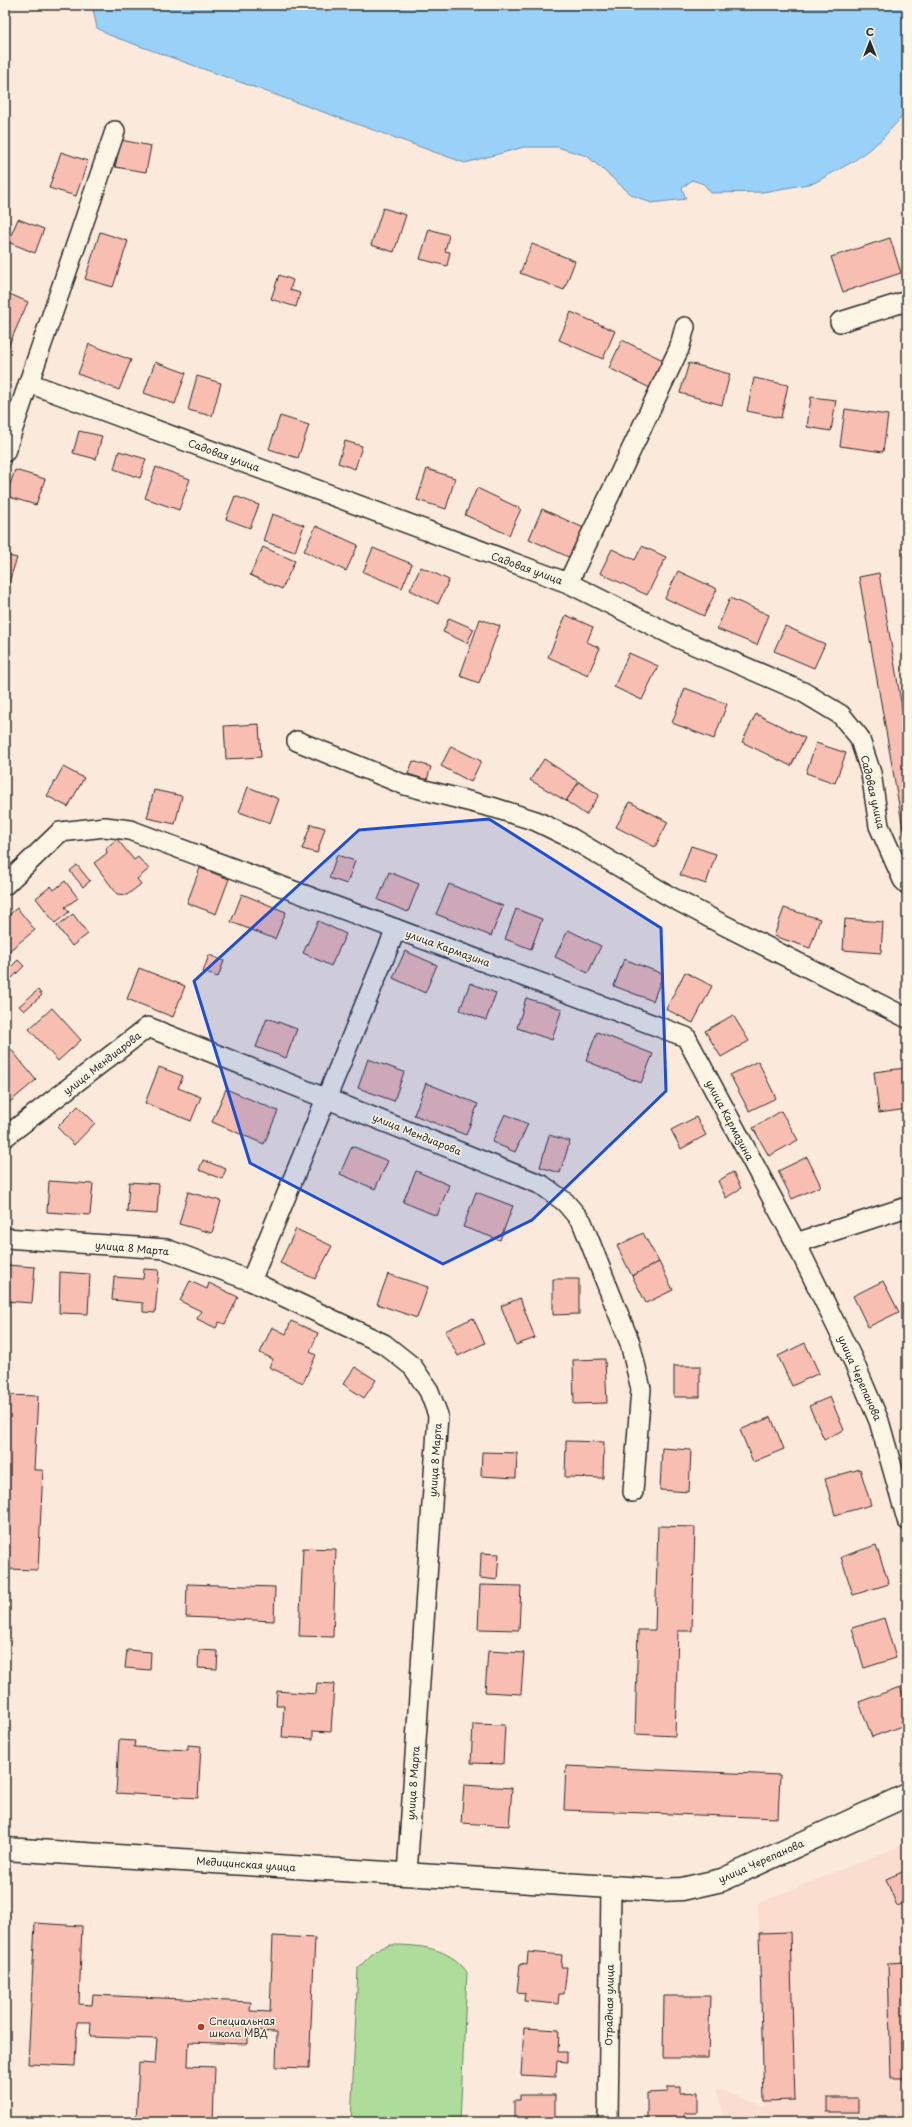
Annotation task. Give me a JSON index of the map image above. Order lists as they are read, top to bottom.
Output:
{
  "streets": {
    "main road": ["улица Черепанова", "Медицинская улица"],
    "street": [
      "Садовая улица",
      "улица Кармазина",
      "улица Мендиарова",
      "улица 8 Марта",
      "Отрадная улица"
    ]
  },
  "crossings": [
    ["улица Кармазина", "улица Черепанова"],
    ["улица 8 Марта", "Медицинская улица"],
    ["улица Черепанова", "Медицинская улица"],
    ["улица Черепанова", "Отрадная улица"]
  ],
  "places": ["Специальная школа МВД"],
  "north": "top"
}
